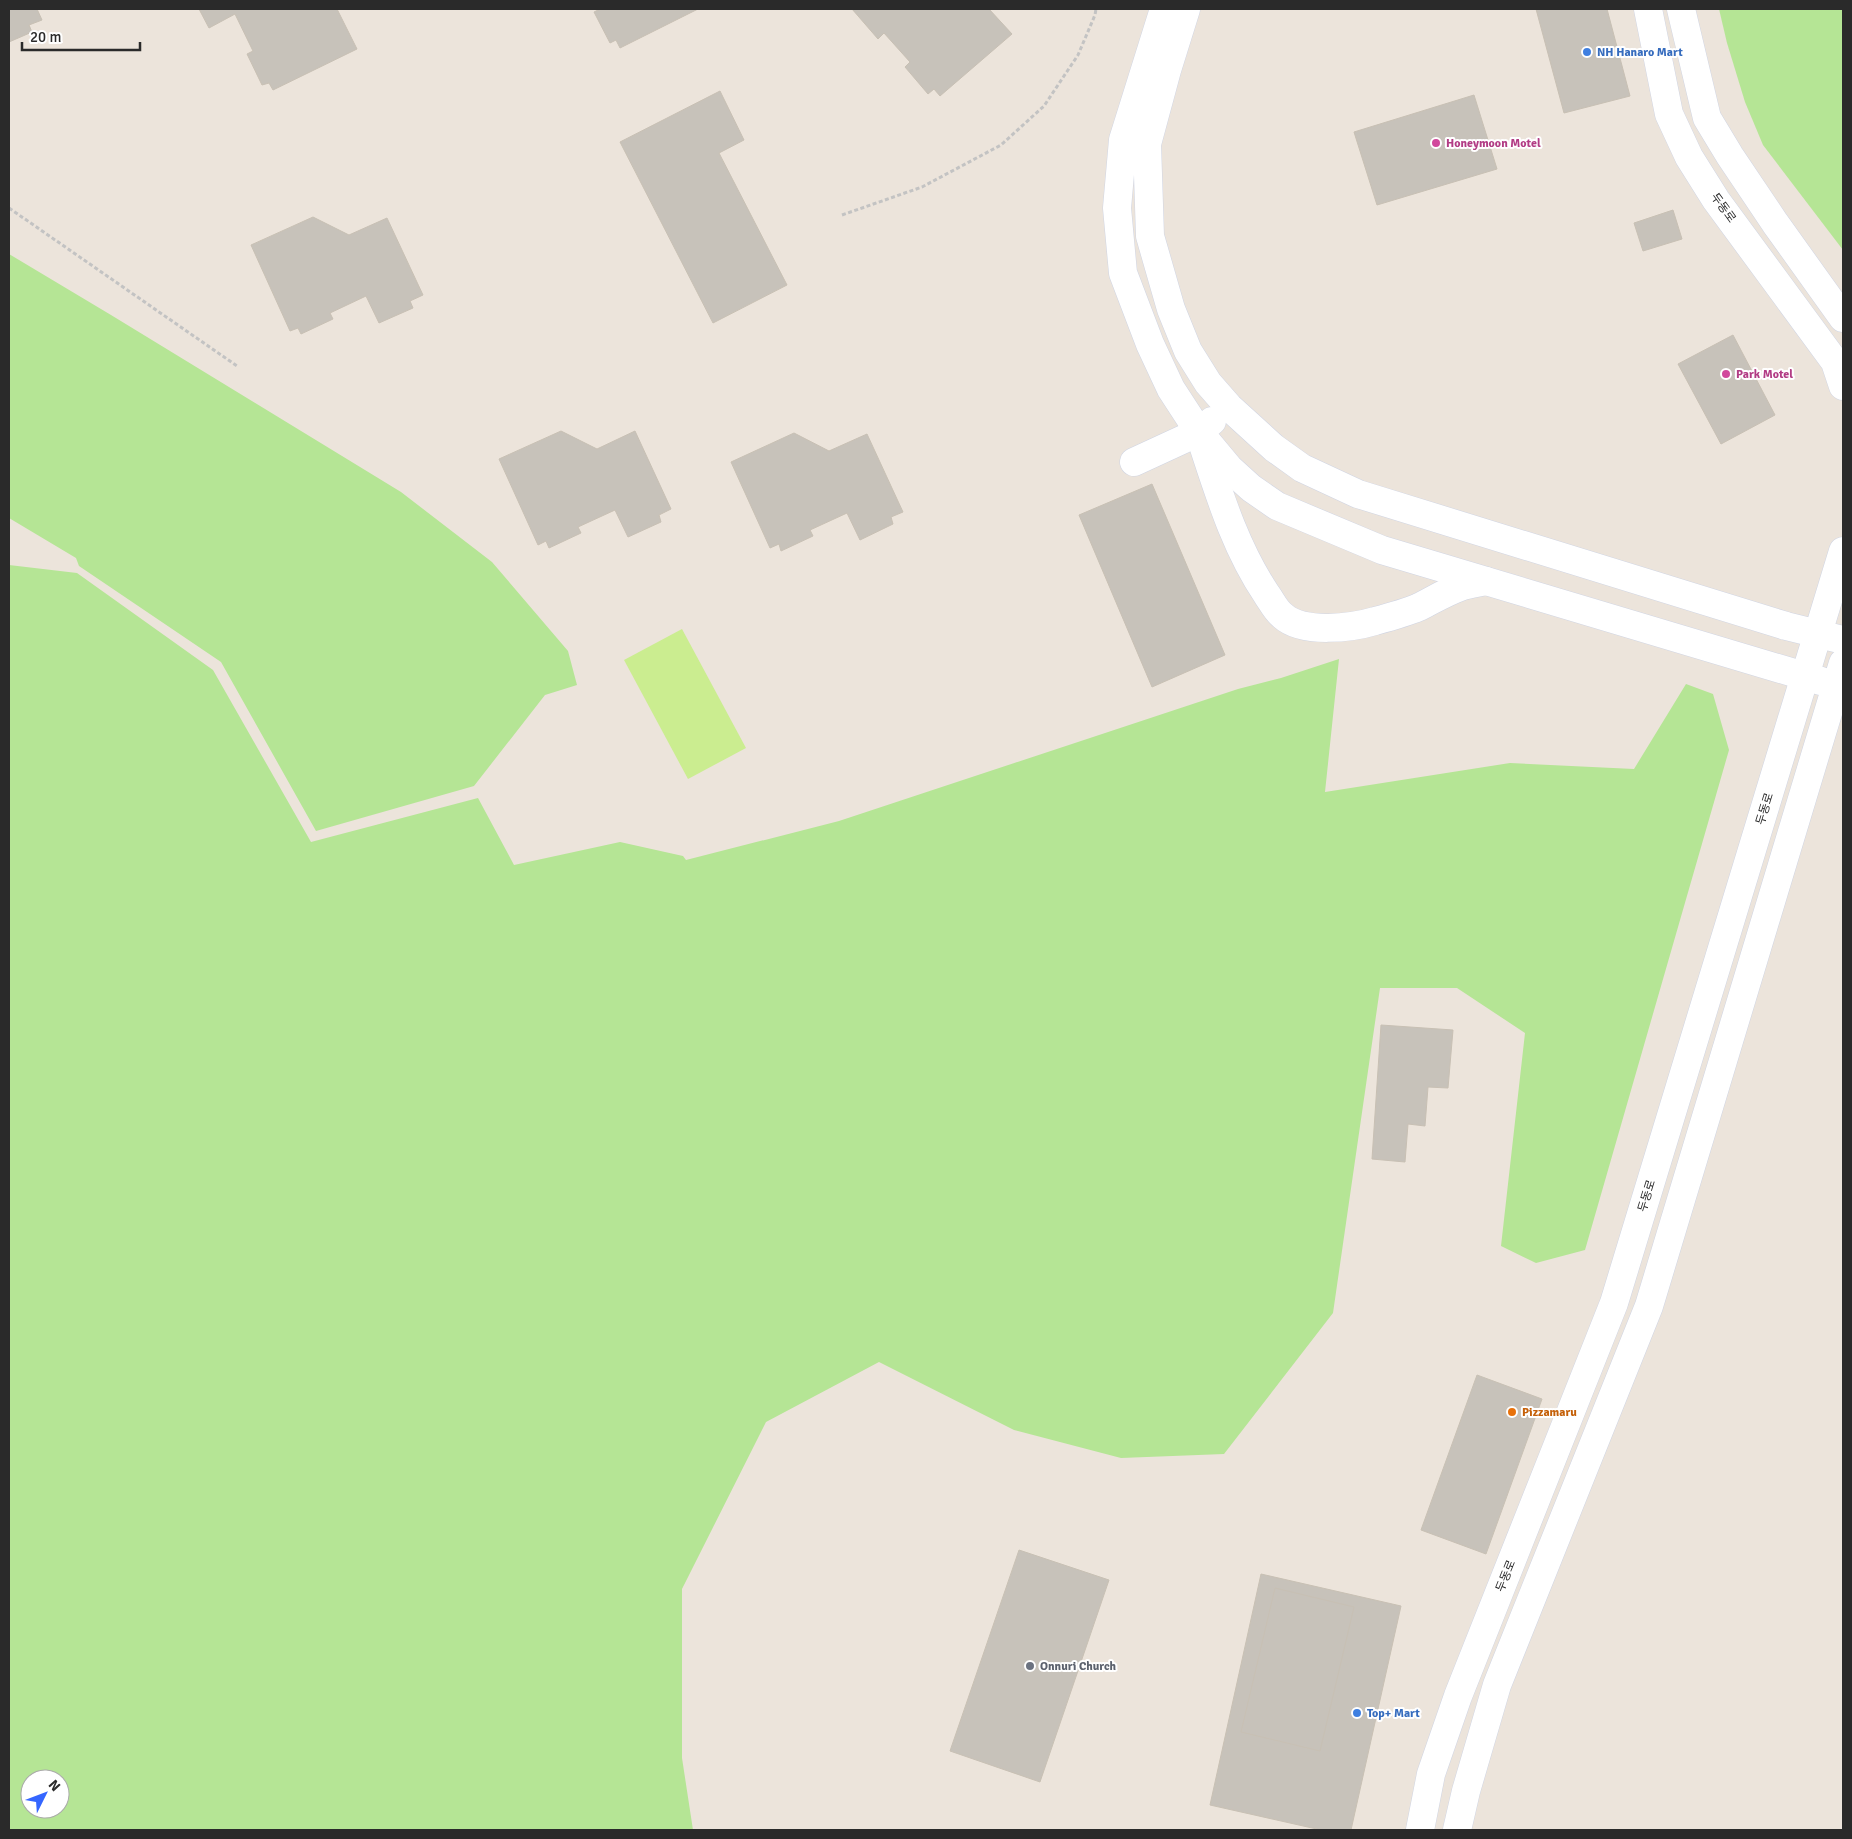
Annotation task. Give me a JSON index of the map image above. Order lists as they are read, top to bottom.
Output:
{
  "streets": {
    "street": ["두동로"]
  },
  "places": [
    "NH Hanaro Mart",
    "Honeymoon Motel",
    "Park Motel",
    "Pizzamaru",
    "Onnuri Church",
    "Top+ Mart"
  ],
  "scale_bar": "20 m",
  "north": "top right"
}
